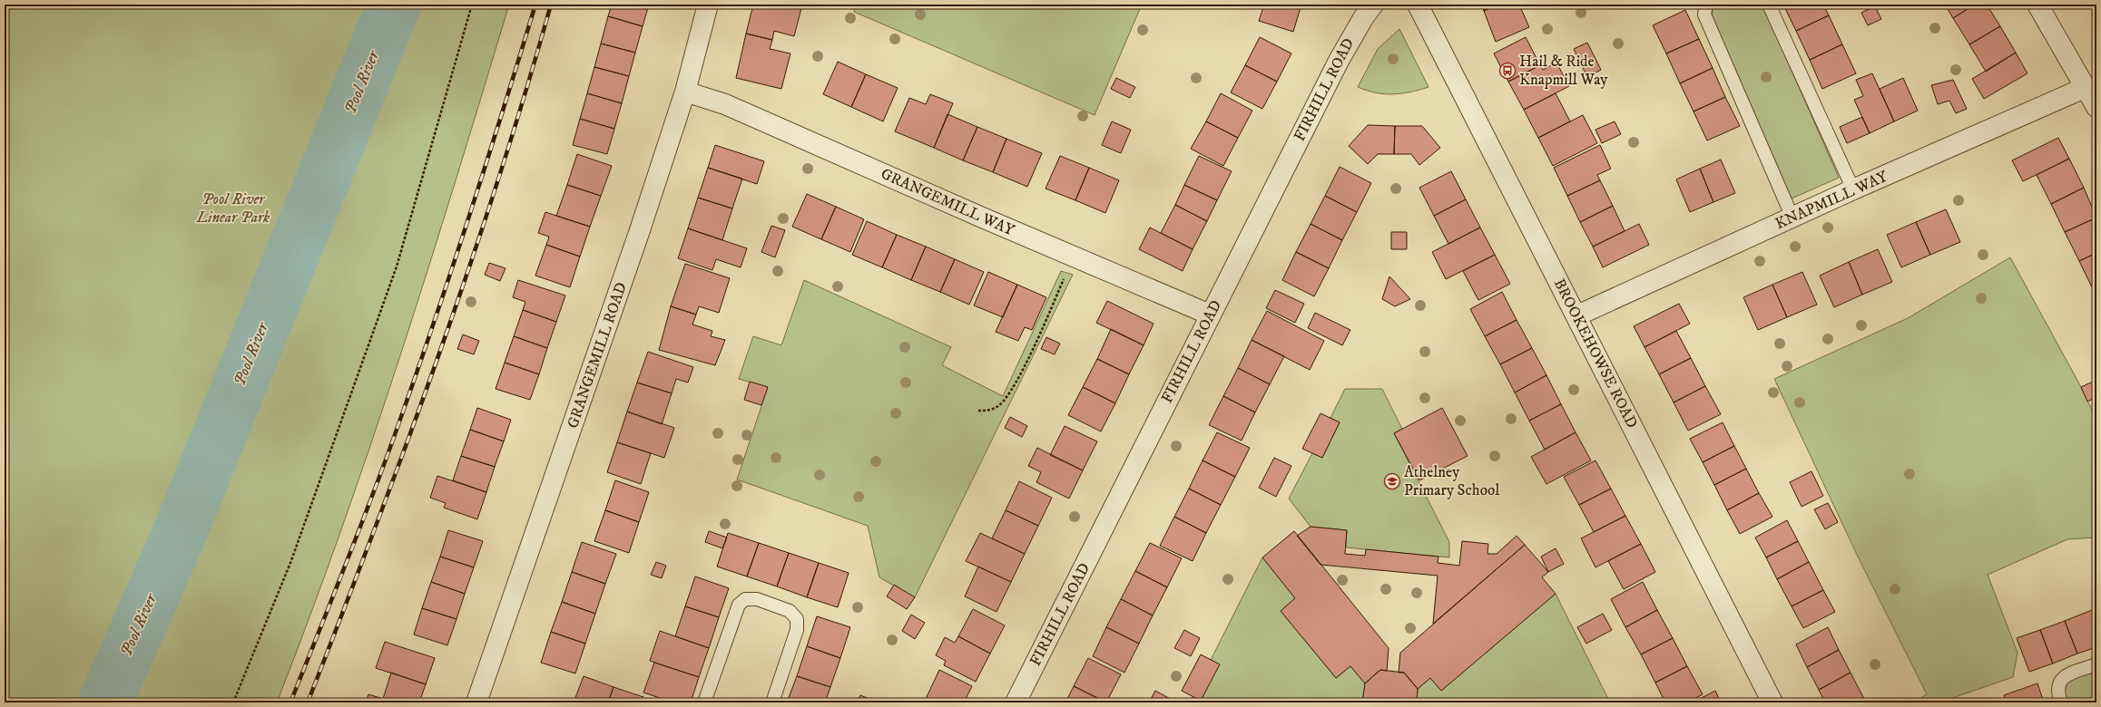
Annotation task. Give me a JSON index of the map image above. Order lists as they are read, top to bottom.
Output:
{
  "streets": {
    "street": [
      "FIRHILL ROAD",
      "KNAPMILL WAY",
      "GRANGEMILL WAY",
      "BROOKEHOWSE ROAD",
      "GRANGEMILL ROAD"
    ]
  },
  "crossings": [
    ["FIRHILL ROAD", "GRANGEMILL WAY"],
    ["KNAPMILL WAY", "BROOKEHOWSE ROAD"],
    ["GRANGEMILL WAY", "GRANGEMILL ROAD"]
  ],
  "water": ["Pool River"],
  "parks": ["Pool River Linear Park"],
  "places": {
    "bus stop": ["Hail & Ride Knapmill Way"],
    "school or university": ["Athelney Primary School"]
  }
}
